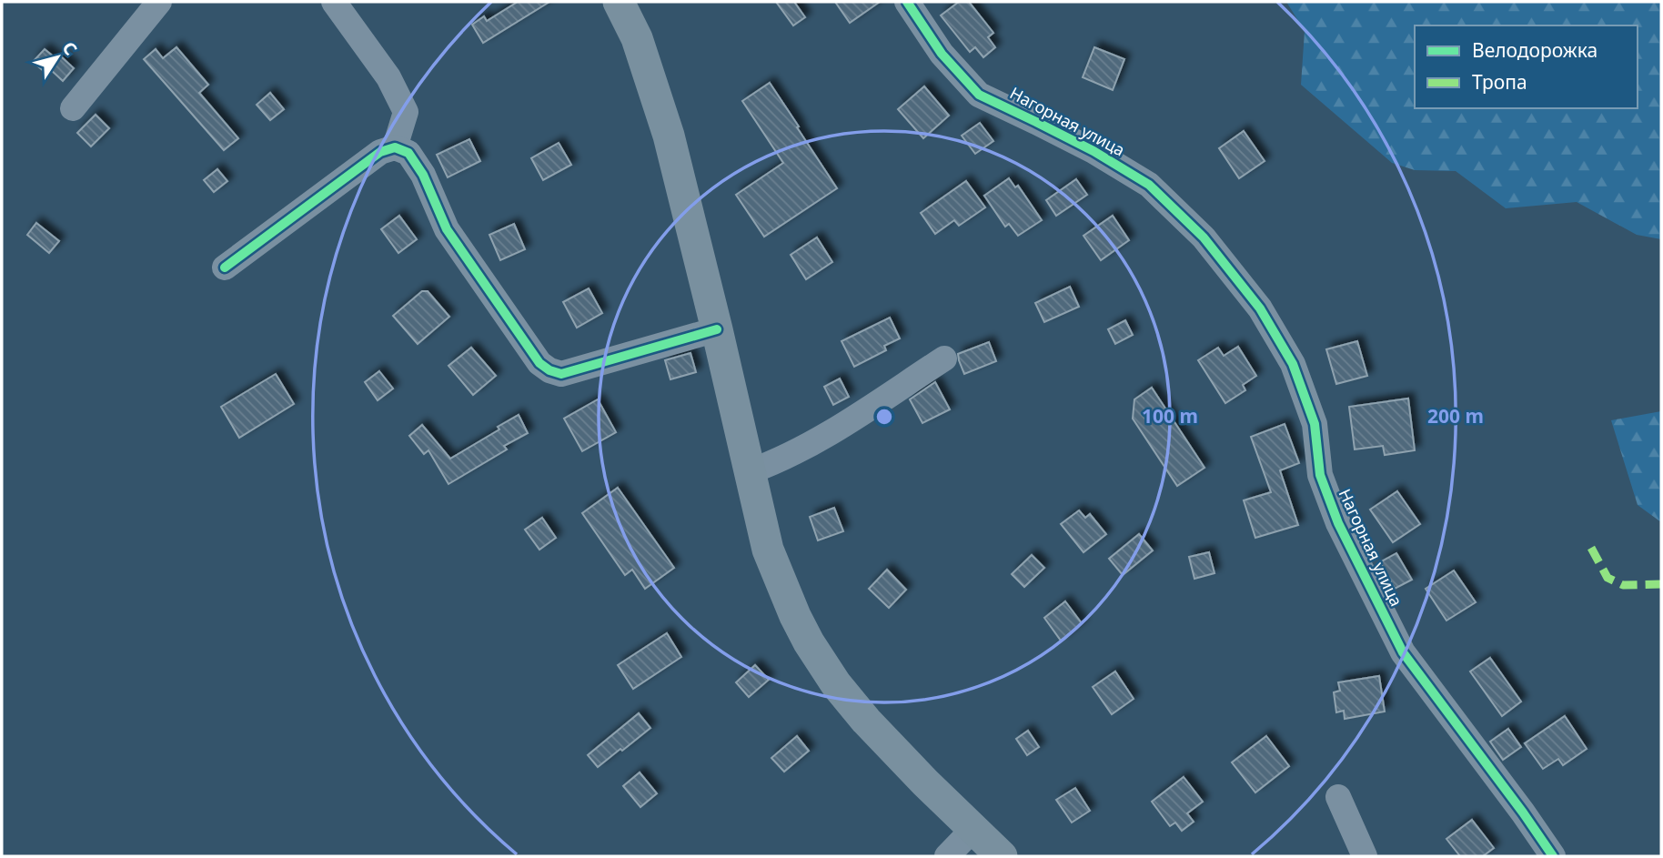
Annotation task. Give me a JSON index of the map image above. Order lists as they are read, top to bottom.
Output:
{
  "streets": {
    "street": ["Нагорная улица"]
  },
  "legend": ["Велодорожка", "Тропа"],
  "north": "top right",
  "rings": ["100 m", "200 m"]
}
